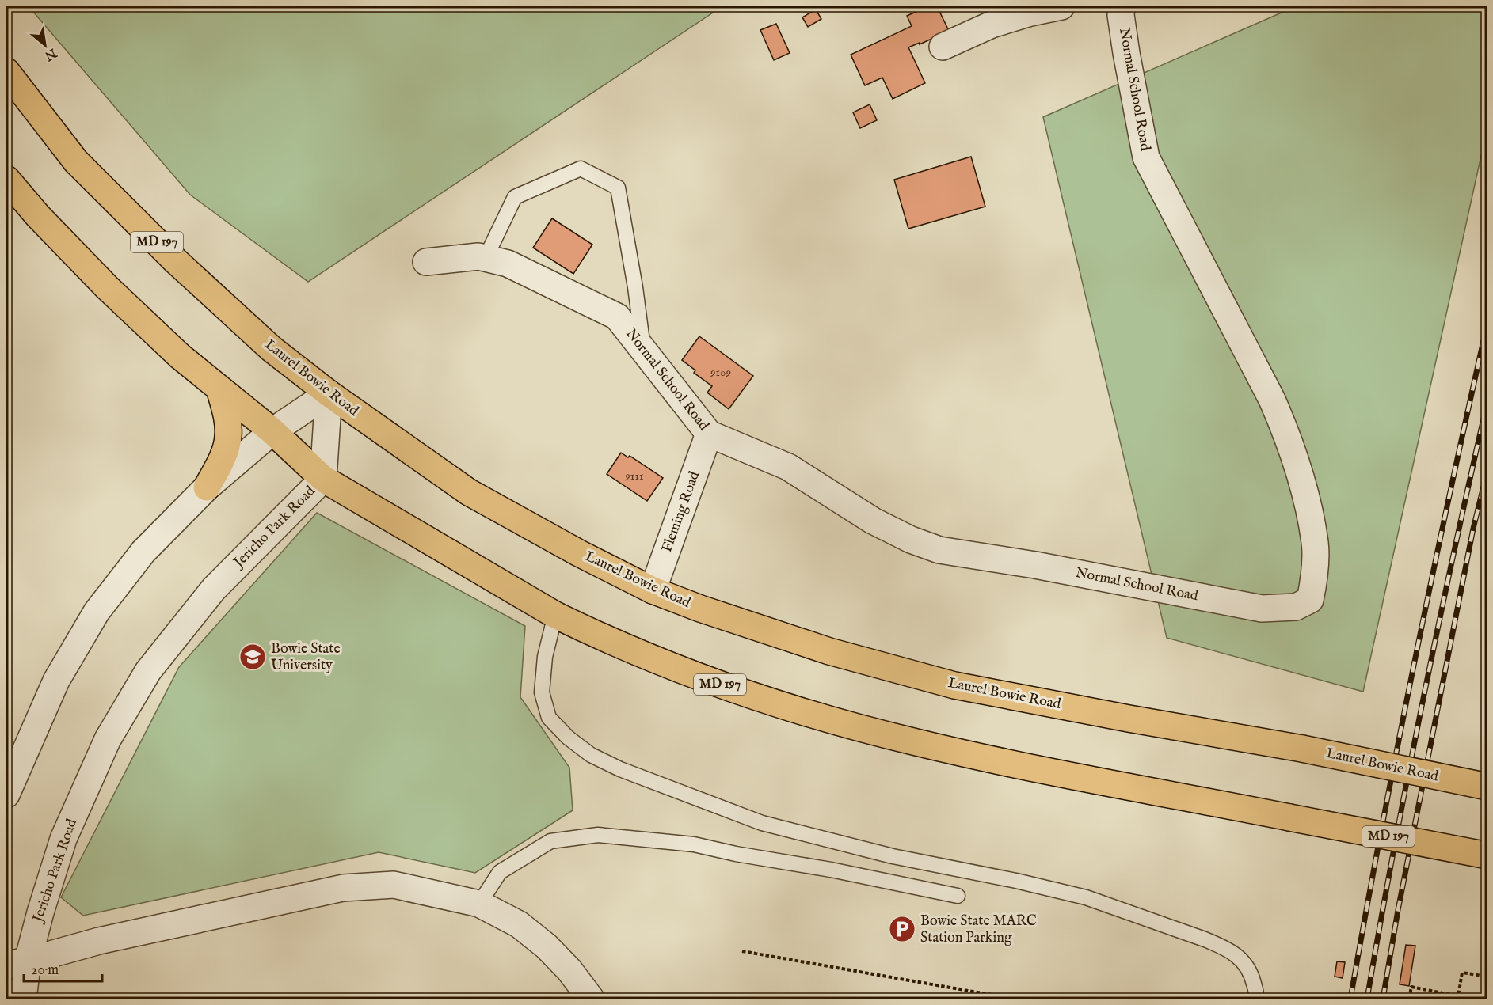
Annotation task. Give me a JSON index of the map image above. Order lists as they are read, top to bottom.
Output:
{
  "streets": {
    "main road": ["MD 197", "Laurel Bowie Road"],
    "street": ["Normal School Road", "Fleming Road", "Jericho Park Road"]
  },
  "crossings": [
    ["Normal School Road", "Fleming Road"],
    ["MD 197", "Jericho Park Road"],
    ["Laurel Bowie Road", "Fleming Road"],
    ["Laurel Bowie Road", "Jericho Park Road"]
  ],
  "places": {
    "school or university": ["Bowie State University"],
    "parking": ["Bowie State MARC Station Parking"]
  },
  "house_numbers": ["9109", "9111"],
  "scale_bar": "20 m",
  "north": "bottom right"
}
